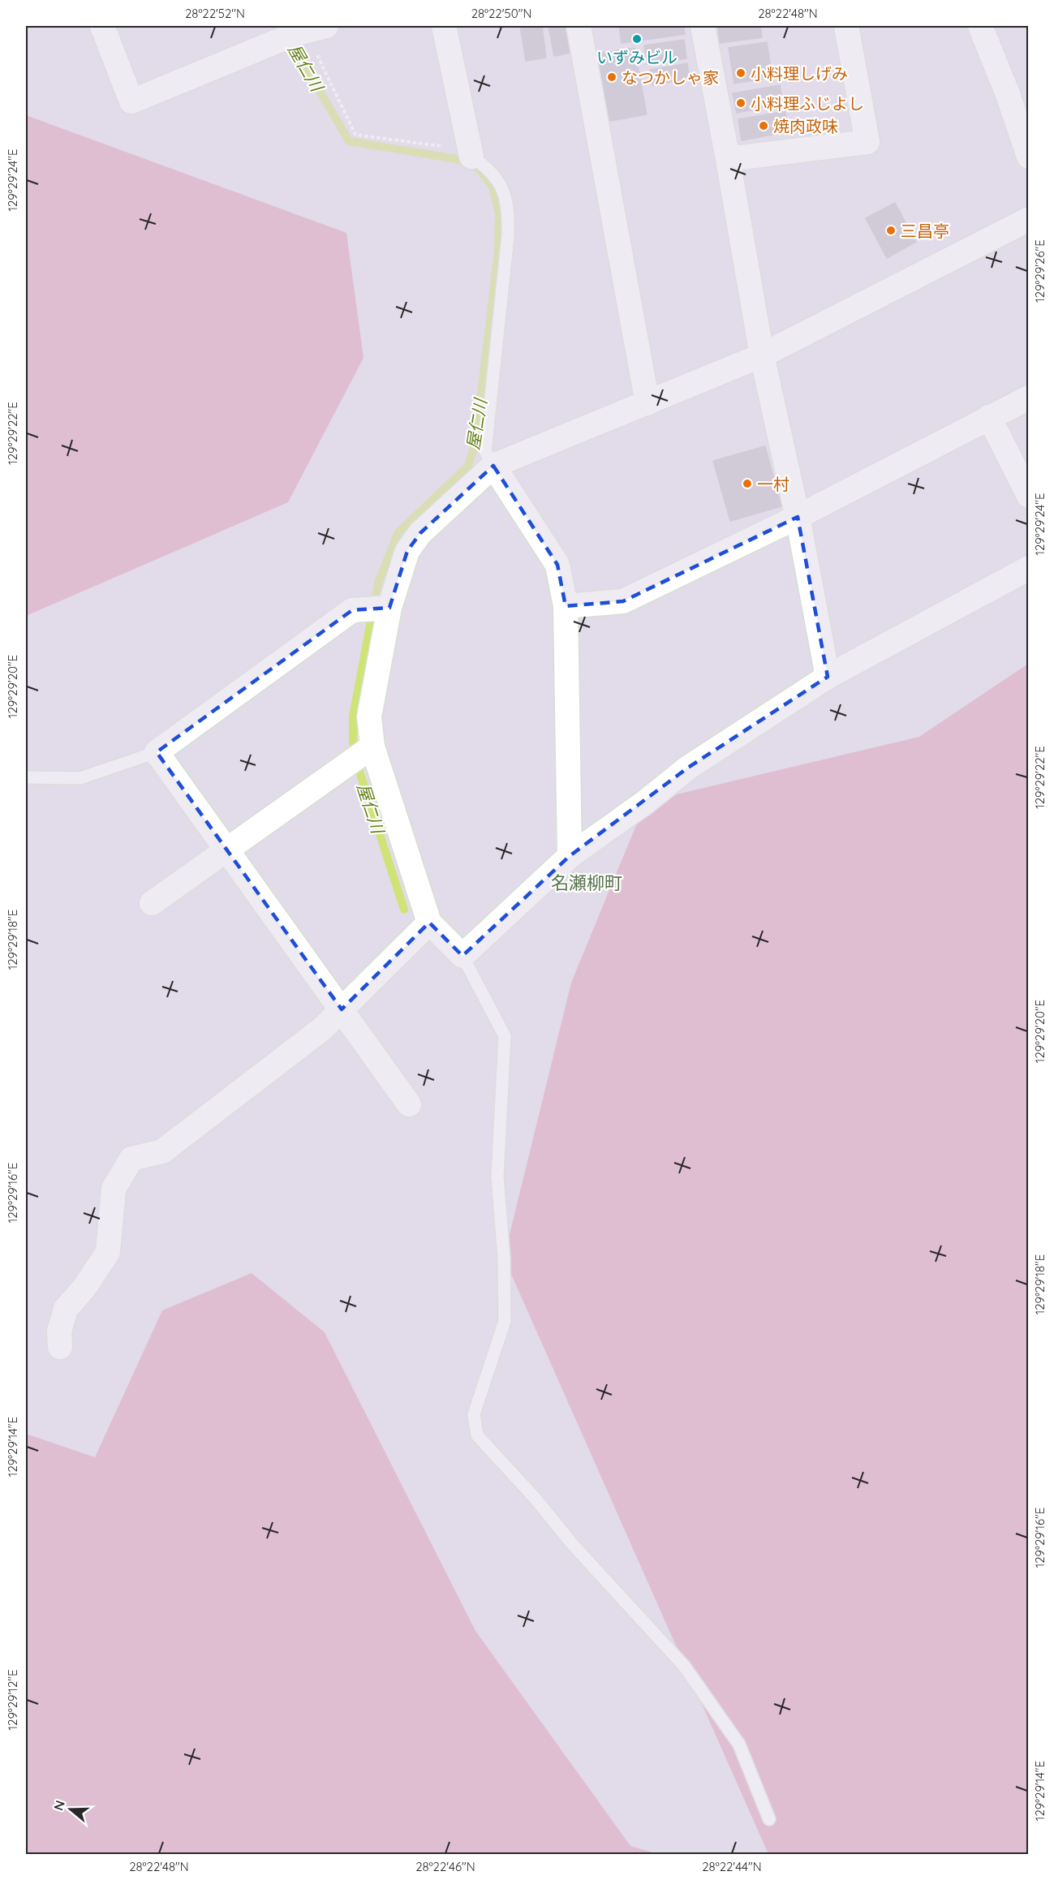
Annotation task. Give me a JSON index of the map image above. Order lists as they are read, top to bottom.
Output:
{
  "districts": ["名瀬柳町"],
  "water": ["屋仁川"],
  "places": [
    "いずみビル",
    "小料理しげみ",
    "なつかしゃ家",
    "小料理ふじよし",
    "焼肉政味",
    "三昌亭",
    "一村"
  ],
  "north": "left",
  "coordinates": [
    "28°22'52\"N",
    "28°22'50\"N",
    "28°22'48\"N",
    "129°29'24\"E",
    "129°29'26\"E",
    "129°29'22\"E",
    "129°29'20\"E",
    "129°29'18\"E",
    "129°29'16\"E",
    "129°29'14\"E",
    "129°29'12\"E",
    "28°22'46\"N",
    "28°22'44\"N"
  ]
}
